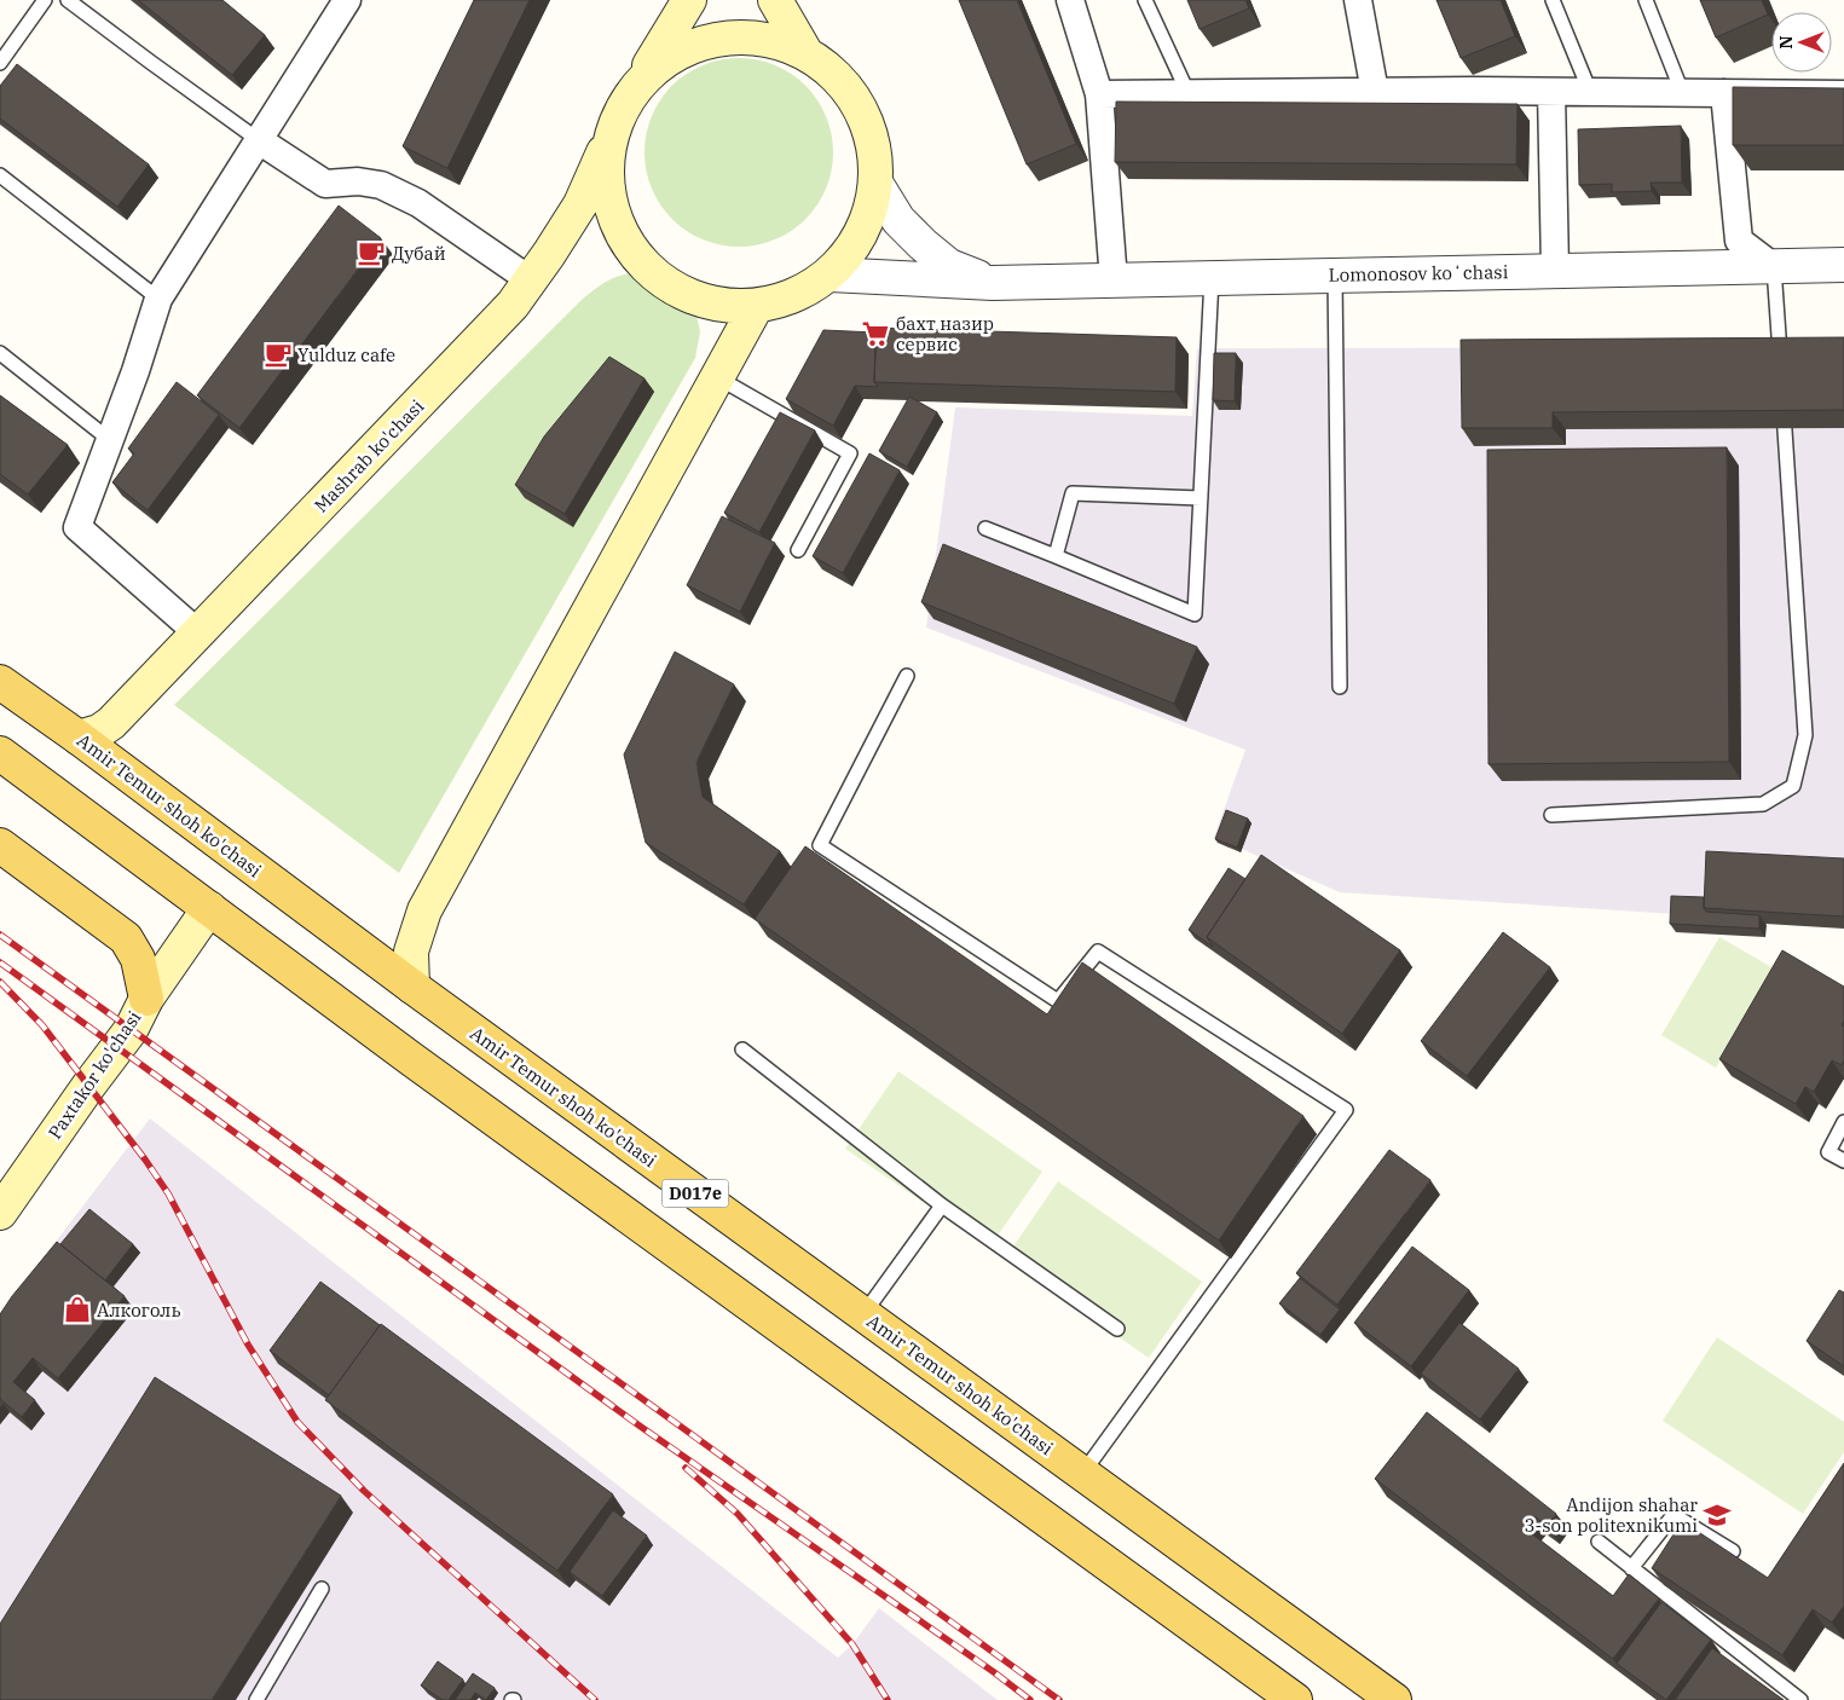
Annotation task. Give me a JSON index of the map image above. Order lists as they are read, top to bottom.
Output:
{
  "streets": {
    "main road": [
      "Mashrab ko'chasi",
      "Amir Temur shoh ko'chasi",
      "Paxtakor ko'chasi",
      "D017e"
    ],
    "street": ["Lomonosov koʻchasi"]
  },
  "crossings": [
    ["Lomonosov koʻchasi", "Mashrab ko'chasi"],
    ["Mashrab ko'chasi", "Amir Temur shoh ko'chasi"],
    ["Paxtakor ko'chasi", "D017e"]
  ],
  "places": {
    "cafe": ["Дубай", "Yulduz cafe"],
    "supermarket": ["бахт назир сервис"],
    "shop": ["Алкоголь"],
    "school or university": ["Andijon shahar 3-son politexnikumi"]
  },
  "north": "left"
}
